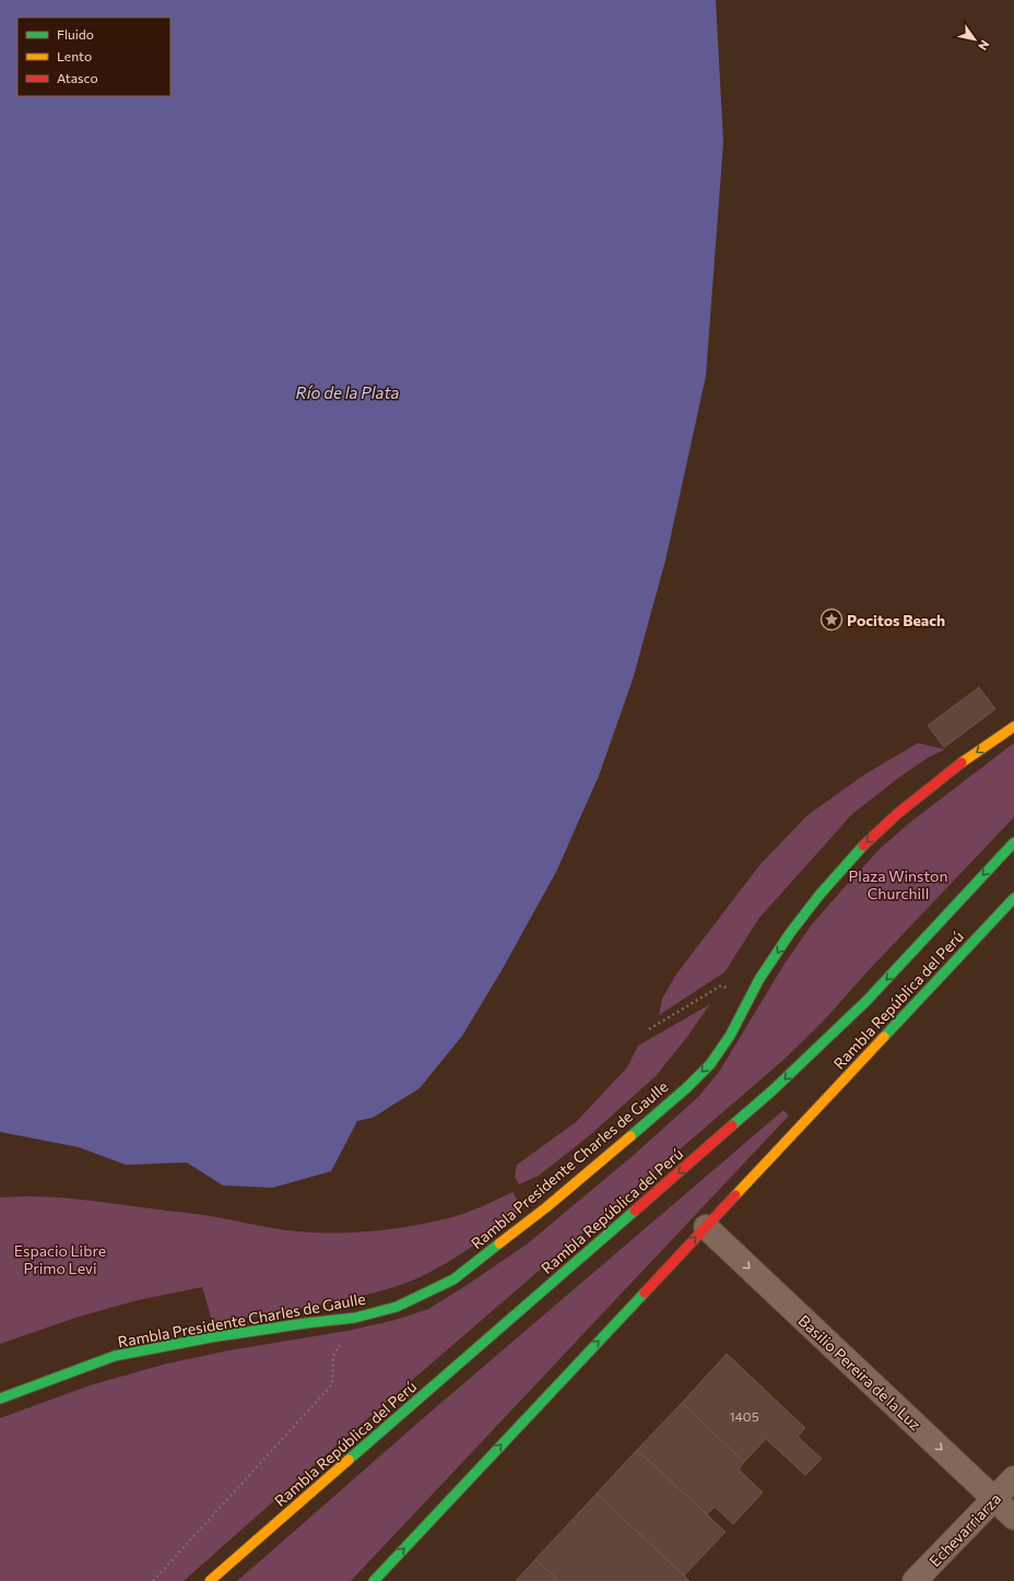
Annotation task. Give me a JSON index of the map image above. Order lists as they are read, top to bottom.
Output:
{
  "streets": {
    "main road": ["Rambla República del Perú", "Rambla Presidente Charles de Gaulle"],
    "street": ["Basilio Pereira de la Luz", "Echevarriarza"]
  },
  "crossings": [
    ["Rambla República del Perú", "Basilio Pereira de la Luz"],
    ["Basilio Pereira de la Luz", "Echevarriarza"]
  ],
  "one_way": ["Rambla Presidente Charles de Gaulle", "Basilio Pereira de la Luz"],
  "water": ["Río de la Plata"],
  "parks": ["Plaza Winston Churchill", "Espacio Libre Primo Levi"],
  "places": {
    "place": ["Pocitos Beach"]
  },
  "house_numbers": ["1405"],
  "legend": ["Fluido", "Lento", "Atasco"],
  "north": "bottom right"
}
